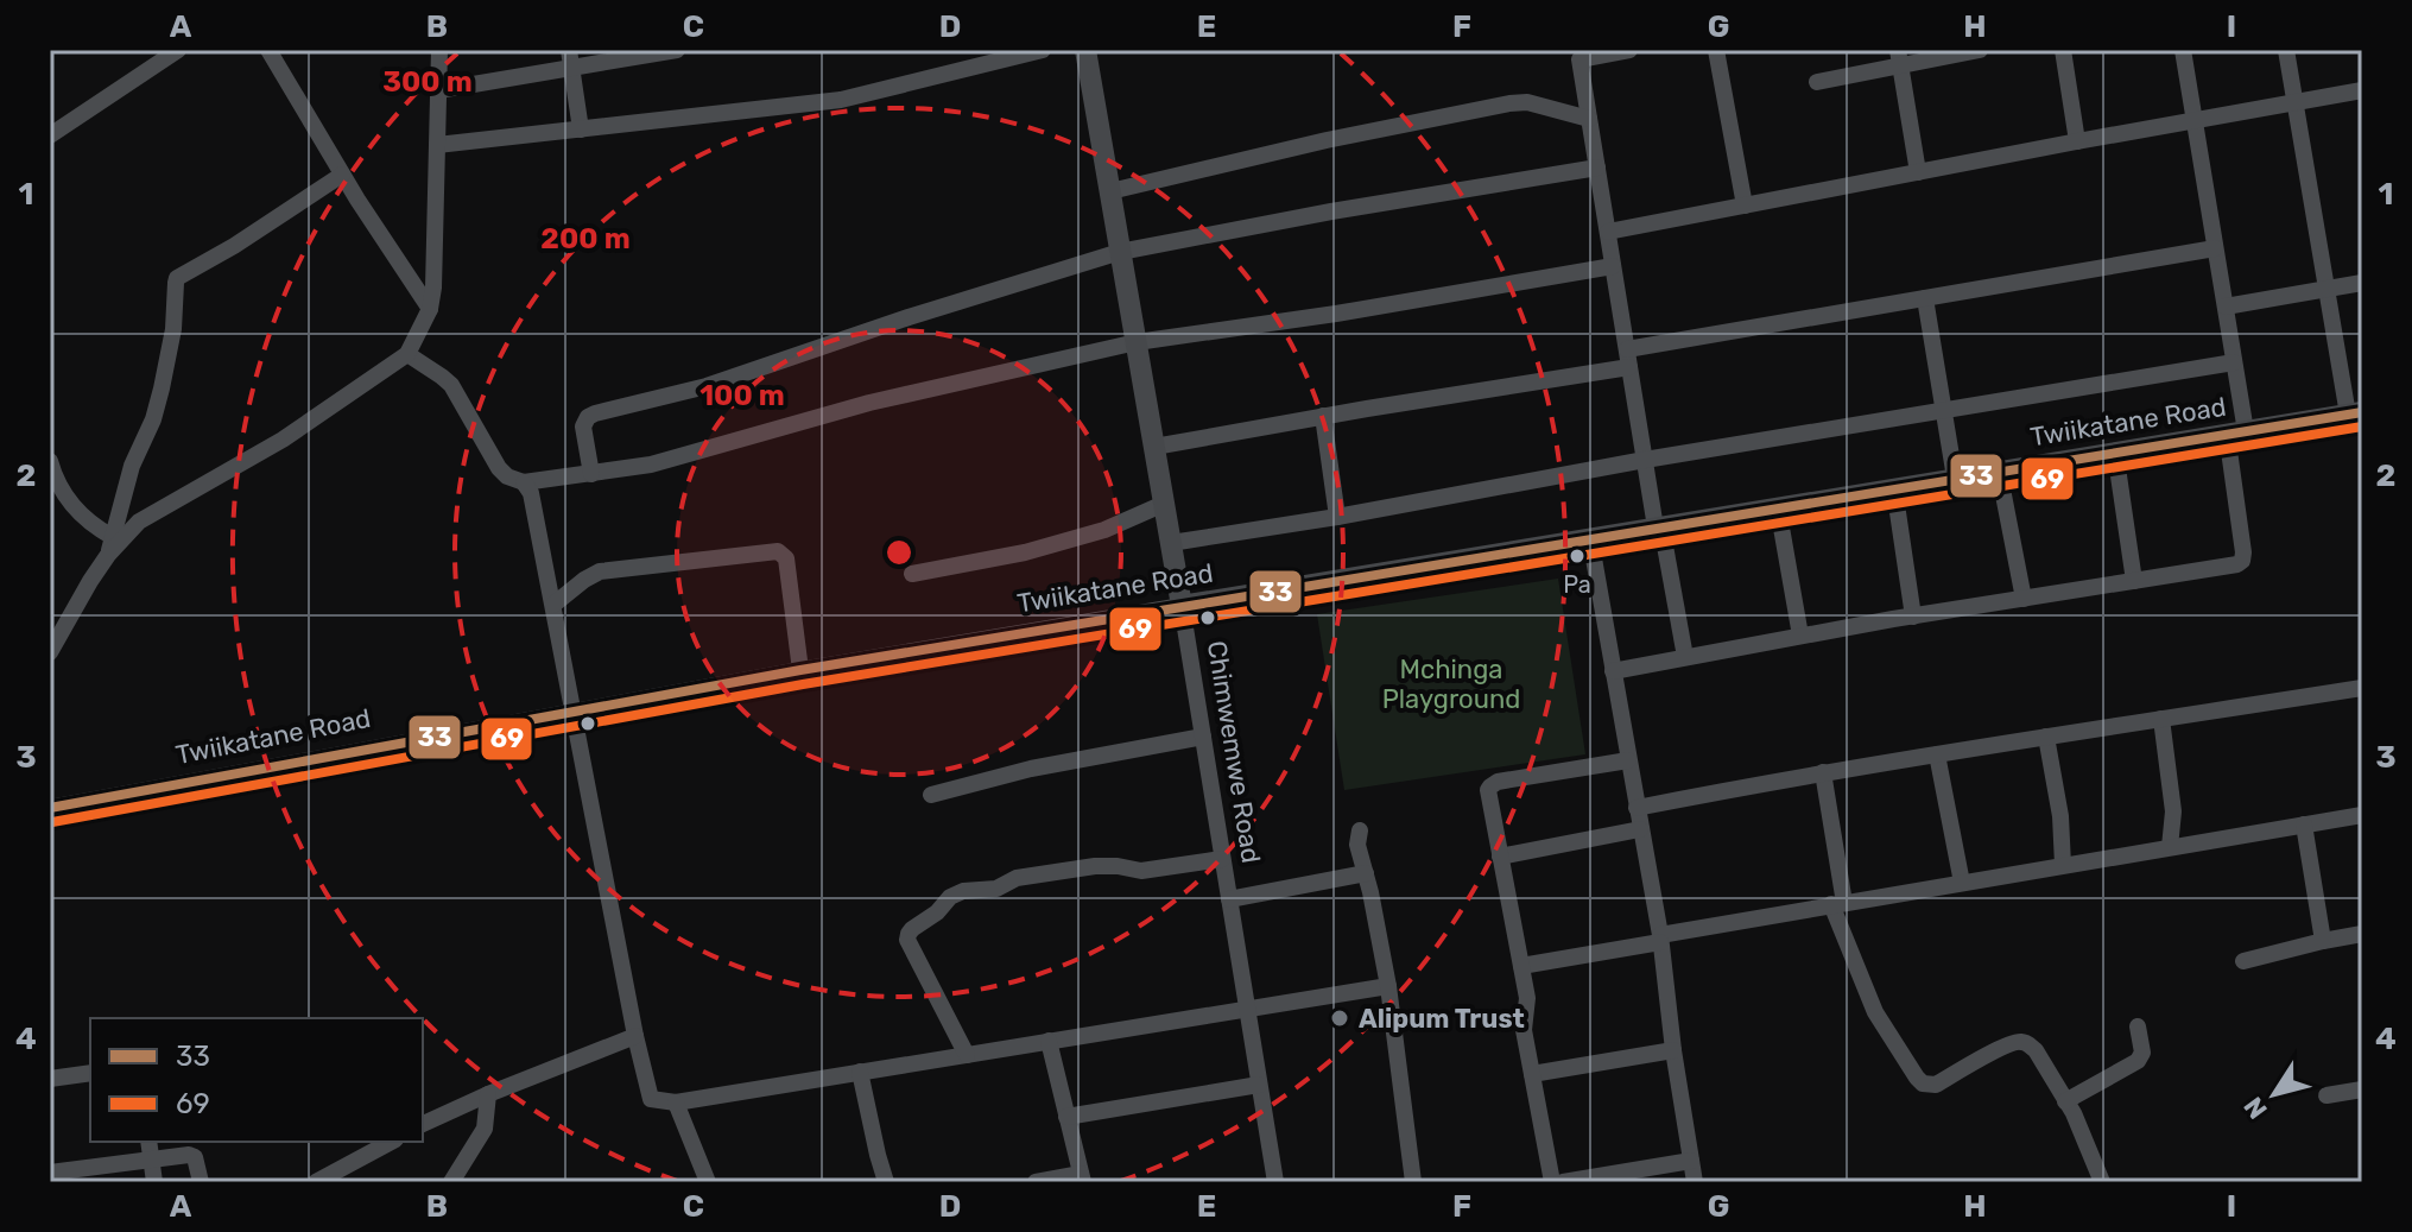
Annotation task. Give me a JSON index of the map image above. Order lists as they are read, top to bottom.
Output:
{
  "streets": {
    "main road": ["Twiikatane Road", "Chimwemwe Road"]
  },
  "crossings": [
    ["Twiikatane Road", "Chimwemwe Road"]
  ],
  "parks": ["Mchinga Playground"],
  "places": ["Pa", "Alipum Trust"],
  "lines": ["transit line 33", "transit line 69"],
  "legend": ["33", "69"],
  "north": "bottom left",
  "grid": {
    "columns": [
      "A",
      "B",
      "C",
      "D",
      "E",
      "F",
      "G",
      "H",
      "I"
    ],
    "rows": [
      "1",
      "2",
      "3",
      "4"
    ]
  },
  "rings": ["300 m", "200 m", "100 m"]
}
